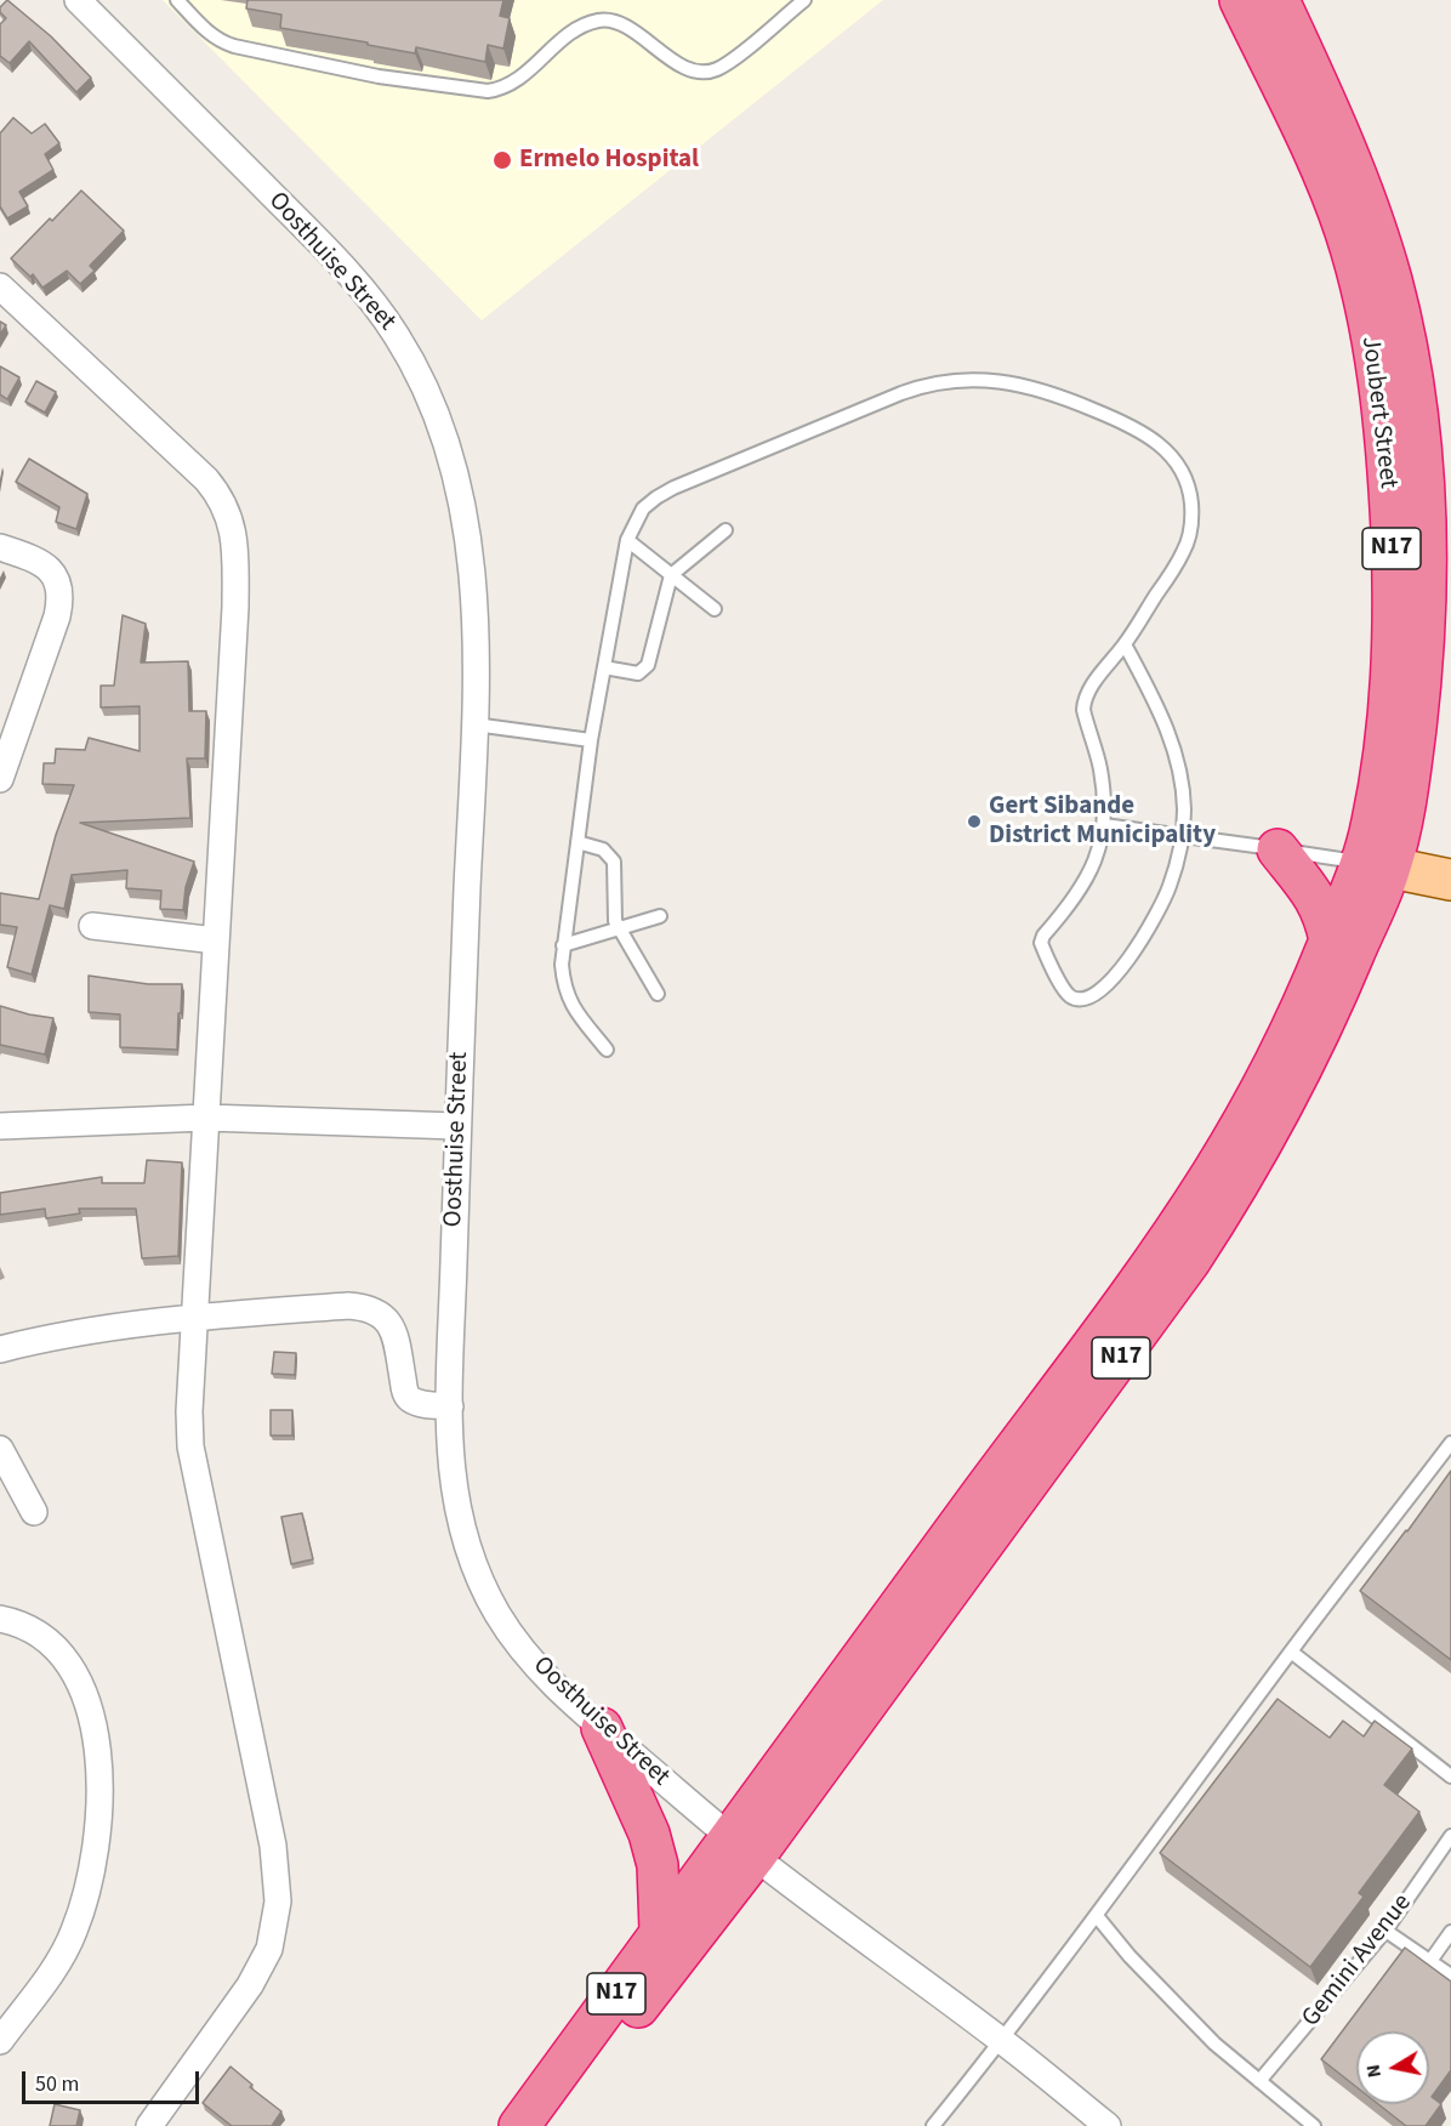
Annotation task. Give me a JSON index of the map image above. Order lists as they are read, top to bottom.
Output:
{
  "streets": {
    "highway": ["Joubert Street", "N17"],
    "street": ["Oosthuise Street"],
    "lane": ["Gemini Avenue"]
  },
  "crossings": [
    ["Oosthuise Street", "N17"],
    ["Joubert Street", "N17"]
  ],
  "places": ["Ermelo Hospital", "Gert Sibande District Municipality"],
  "scale_bar": "50 m",
  "north": "left"
}
